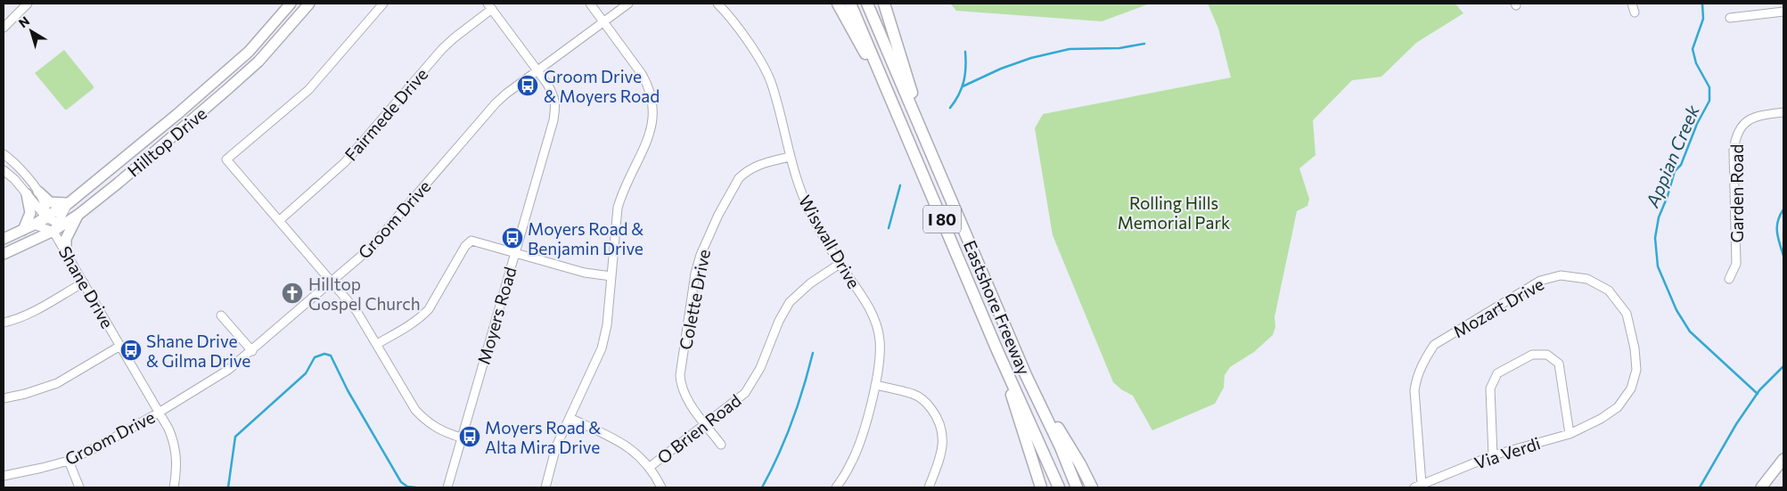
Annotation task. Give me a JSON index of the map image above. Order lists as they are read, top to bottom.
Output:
{
  "streets": {
    "highway": ["I 80", "Eastshore Freeway"],
    "main road": ["Hilltop Drive"],
    "street": [
      "Fairmede Drive",
      "Garden Road",
      "Groom Drive",
      "Wiswall Drive",
      "Shane Drive",
      "Colette Drive",
      "Mozart Drive",
      "Moyers Road",
      "O Brien Road",
      "Via Verdi"
    ]
  },
  "crossings": [
    ["Fairmede Drive", "Moyers Road"],
    ["Hilltop Drive", "Shane Drive"],
    ["Groom Drive", "Shane Drive"],
    ["Groom Drive", "Moyers Road"],
    ["Wiswall Drive", "Colette Drive"],
    ["Wiswall Drive", "O Brien Road"],
    ["Colette Drive", "O Brien Road"],
    ["Mozart Drive", "Via Verdi"]
  ],
  "water": ["Appian Creek"],
  "parks": ["Rolling Hills Memorial Park"],
  "places": {
    "bus stop": [
      "Groom Drive & Moyers Road",
      "Moyers Road & Benjamin Drive",
      "Shane Drive & Gilma Drive",
      "Moyers Road & Alta Mira Drive"
    ],
    "church": ["Hilltop Gospel Church"]
  },
  "north": "top left"
}
